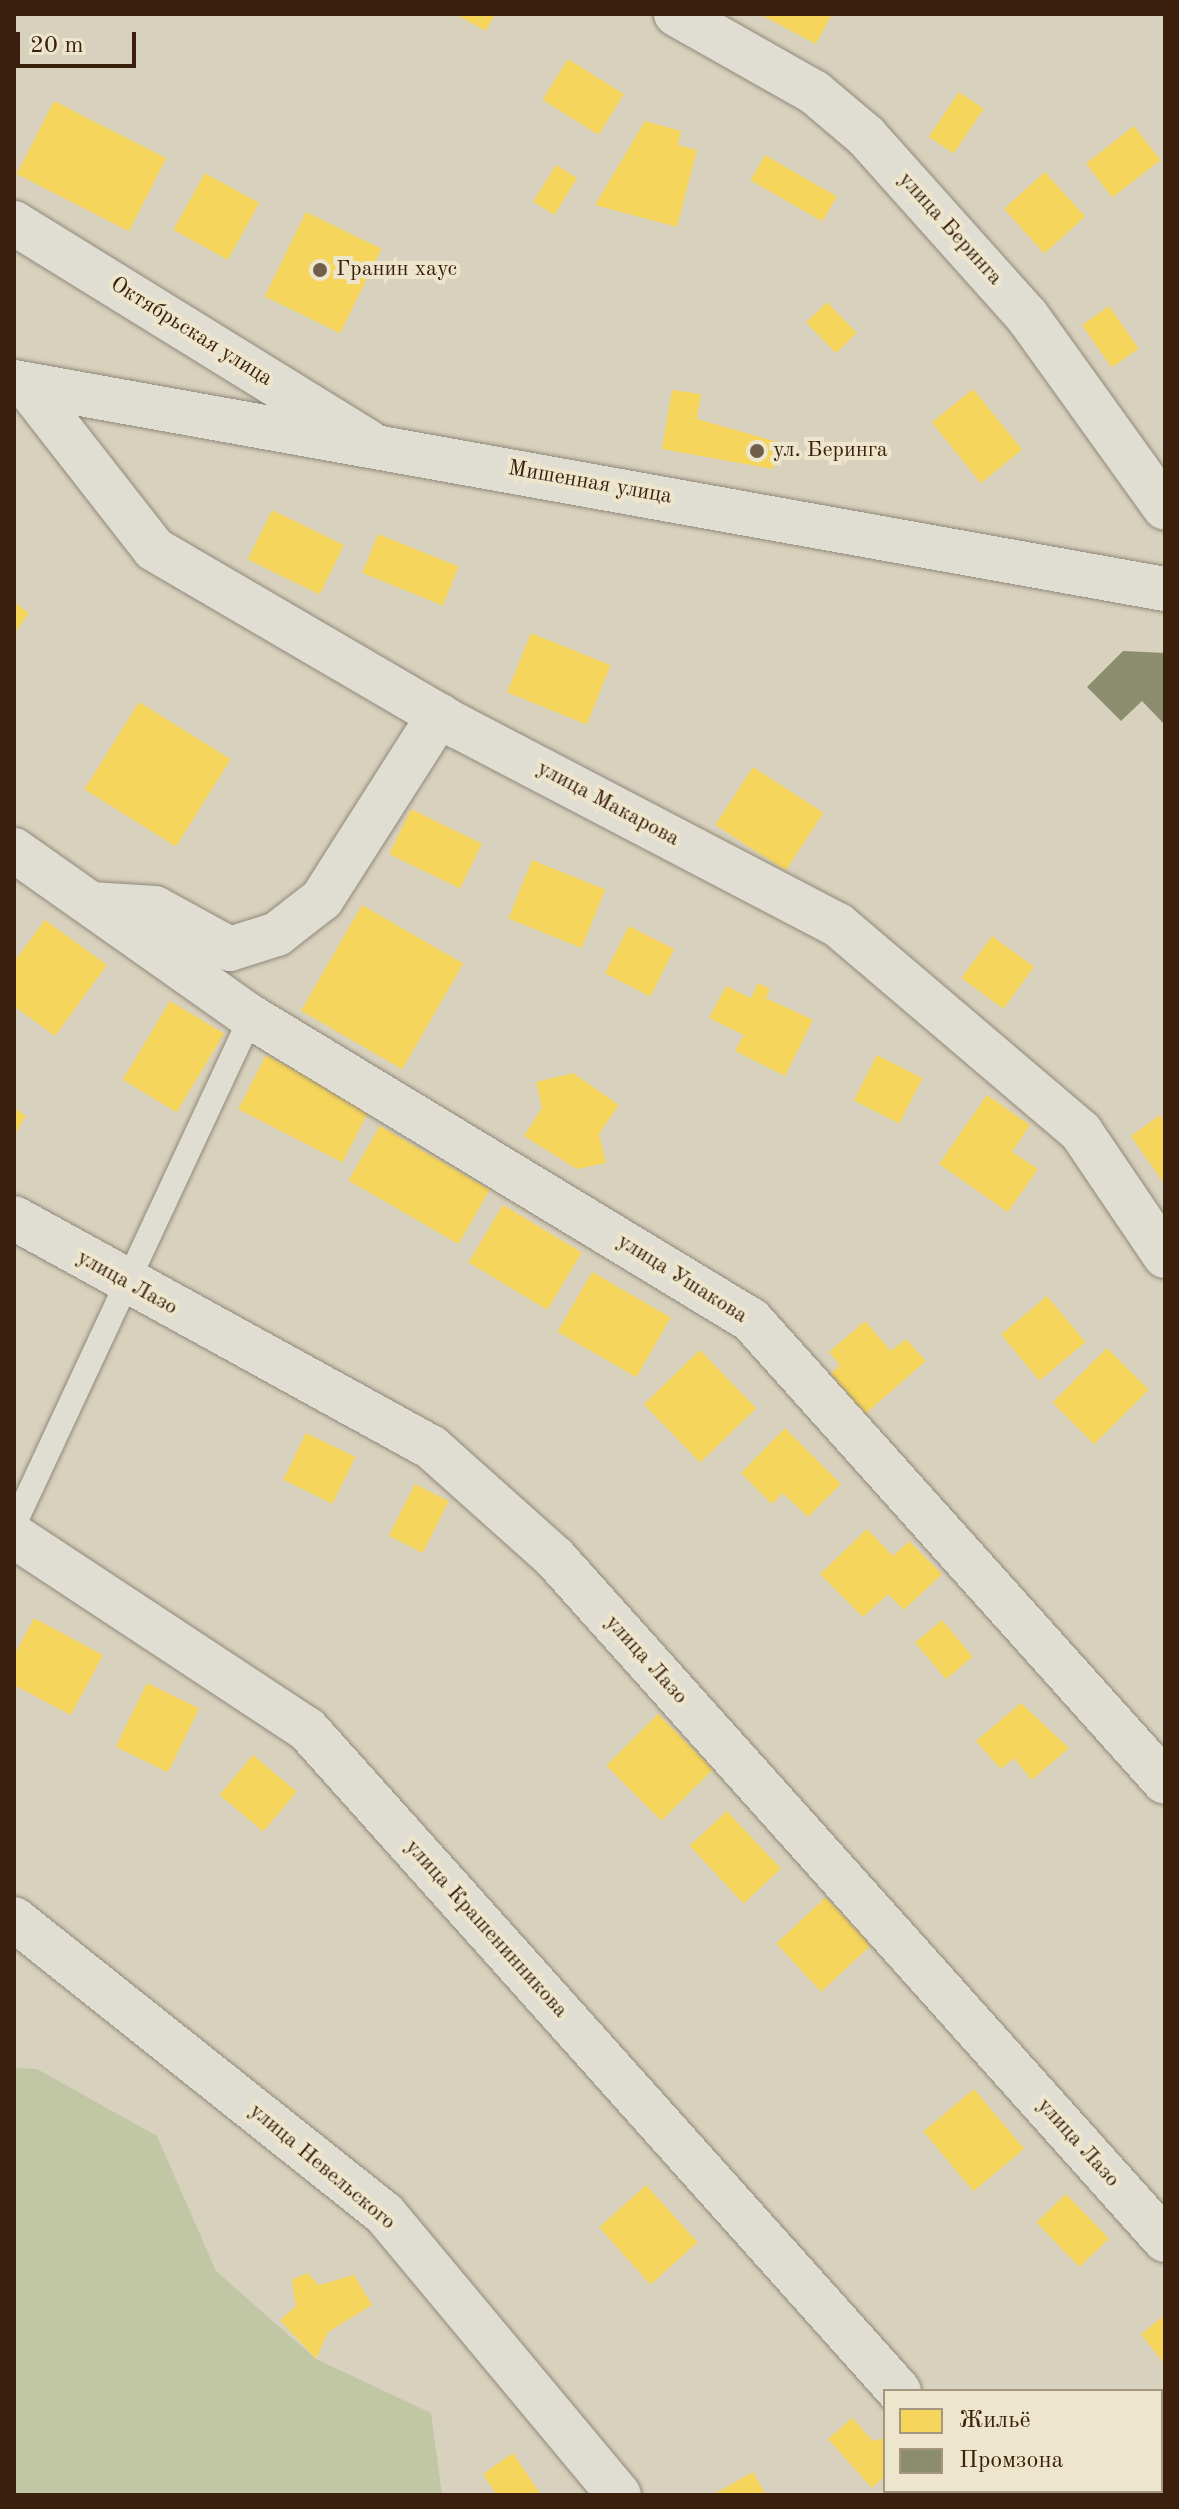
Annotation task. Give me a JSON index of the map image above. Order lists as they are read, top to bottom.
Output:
{
  "streets": {
    "street": [
      "улица Беринга",
      "Октябрьская улица",
      "Мишенная улица",
      "улица Макарова",
      "улица Ушакова",
      "улица Лазо",
      "улица Крашенинникова",
      "улица Невельского"
    ]
  },
  "crossings": [
    ["Октябрьская улица", "Мишенная улица"],
    ["Мишенная улица", "улица Макарова"]
  ],
  "places": ["Гранин хаус", "ул. Беринга"],
  "legend": ["Жильё", "Промзона"],
  "scale_bar": "20 m"
}
